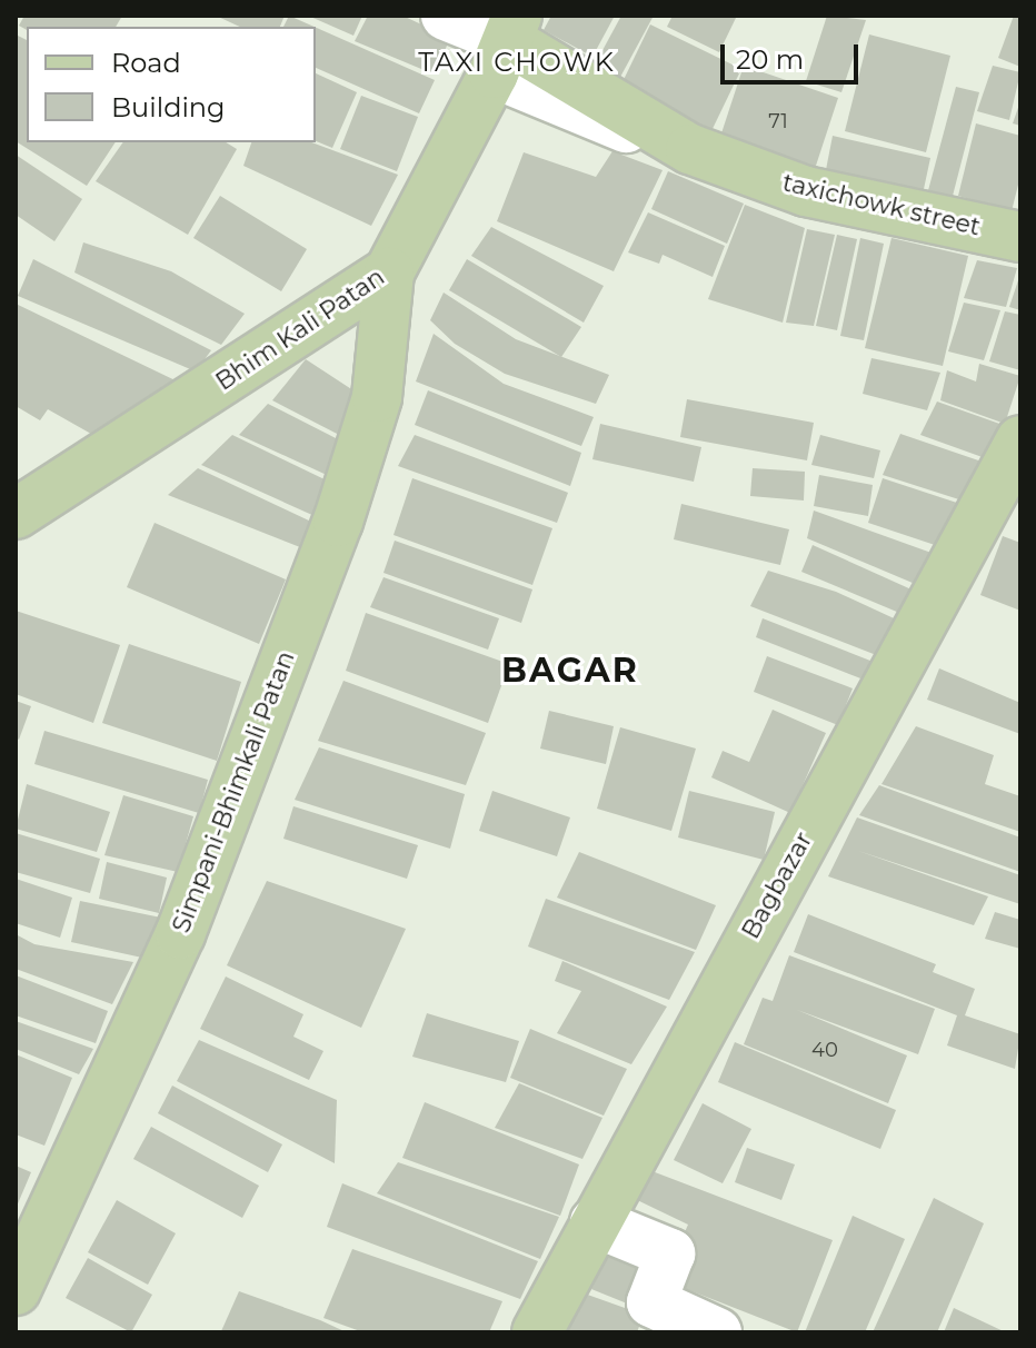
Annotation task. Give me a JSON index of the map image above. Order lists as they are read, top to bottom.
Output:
{
  "streets": {
    "main road": [
      "taxichowk street",
      "Bhim Kali Patan",
      "Simpani-Bhimkali Patan",
      "Bagbazar"
    ]
  },
  "crossings": [
    ["taxichowk street", "Bhim Kali Patan"],
    ["Bhim Kali Patan", "Simpani-Bhimkali Patan"]
  ],
  "districts": ["TAXI CHOWK", "BAGAR"],
  "house_numbers": ["71", "40"],
  "legend": ["Road", "Building"],
  "scale_bar": "20 m"
}
